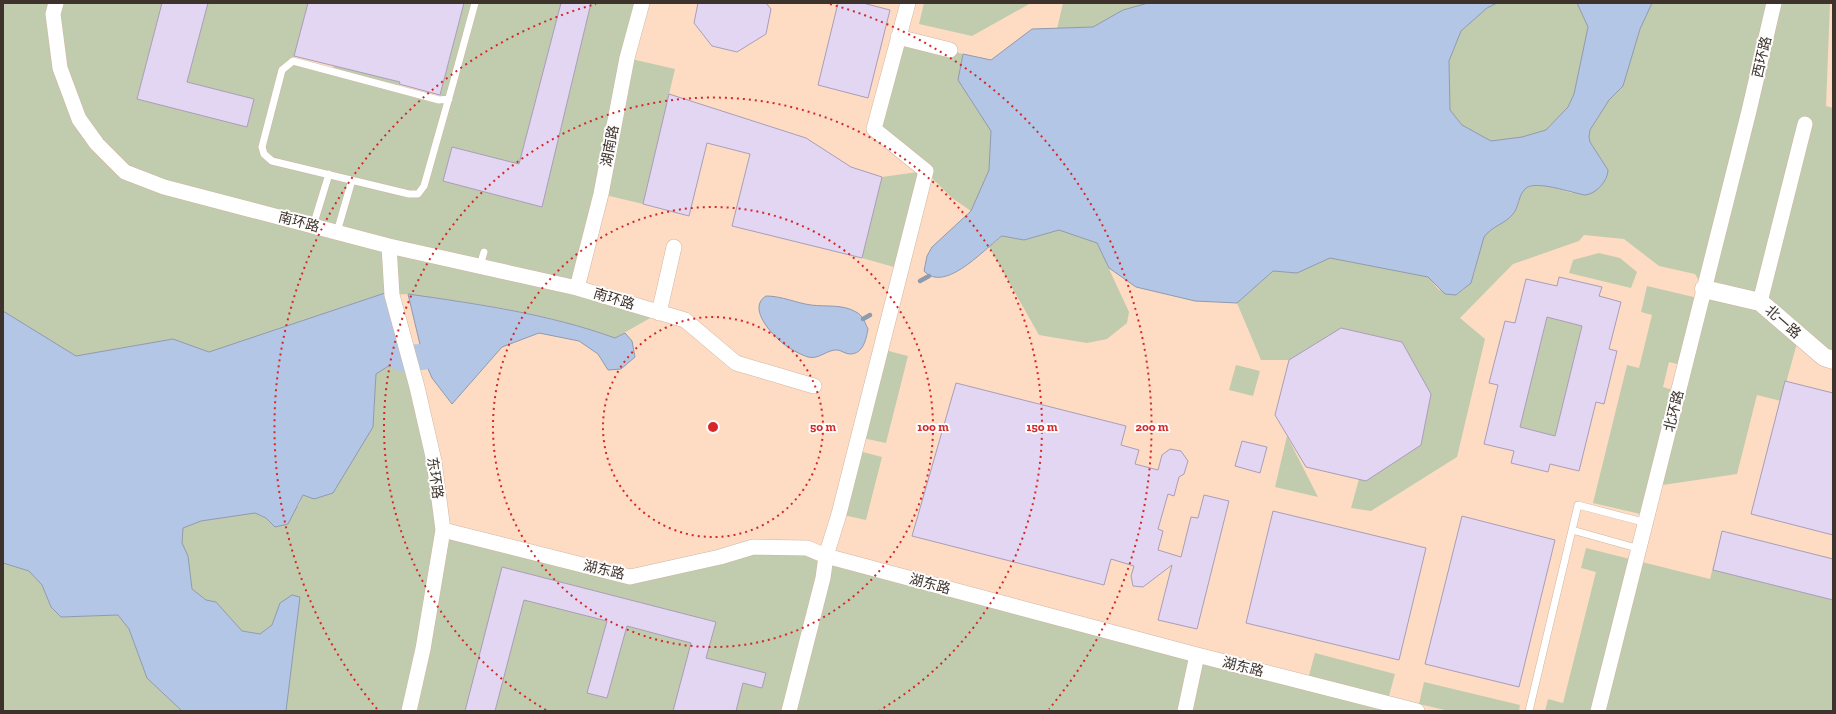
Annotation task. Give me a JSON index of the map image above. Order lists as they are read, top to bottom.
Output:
{
  "streets": {
    "street": [
      "西环路",
      "湖南路",
      "南环路",
      "北一路",
      "北环路",
      "东环路",
      "湖东路"
    ]
  },
  "crossings": [
    ["西环路", "北环路"],
    ["湖南路", "南环路"],
    ["南环路", "东环路"],
    ["北一路", "北环路"],
    ["东环路", "湖东路"]
  ],
  "rings": [
    "50 m",
    "100 m",
    "150 m",
    "200 m"
  ]
}
